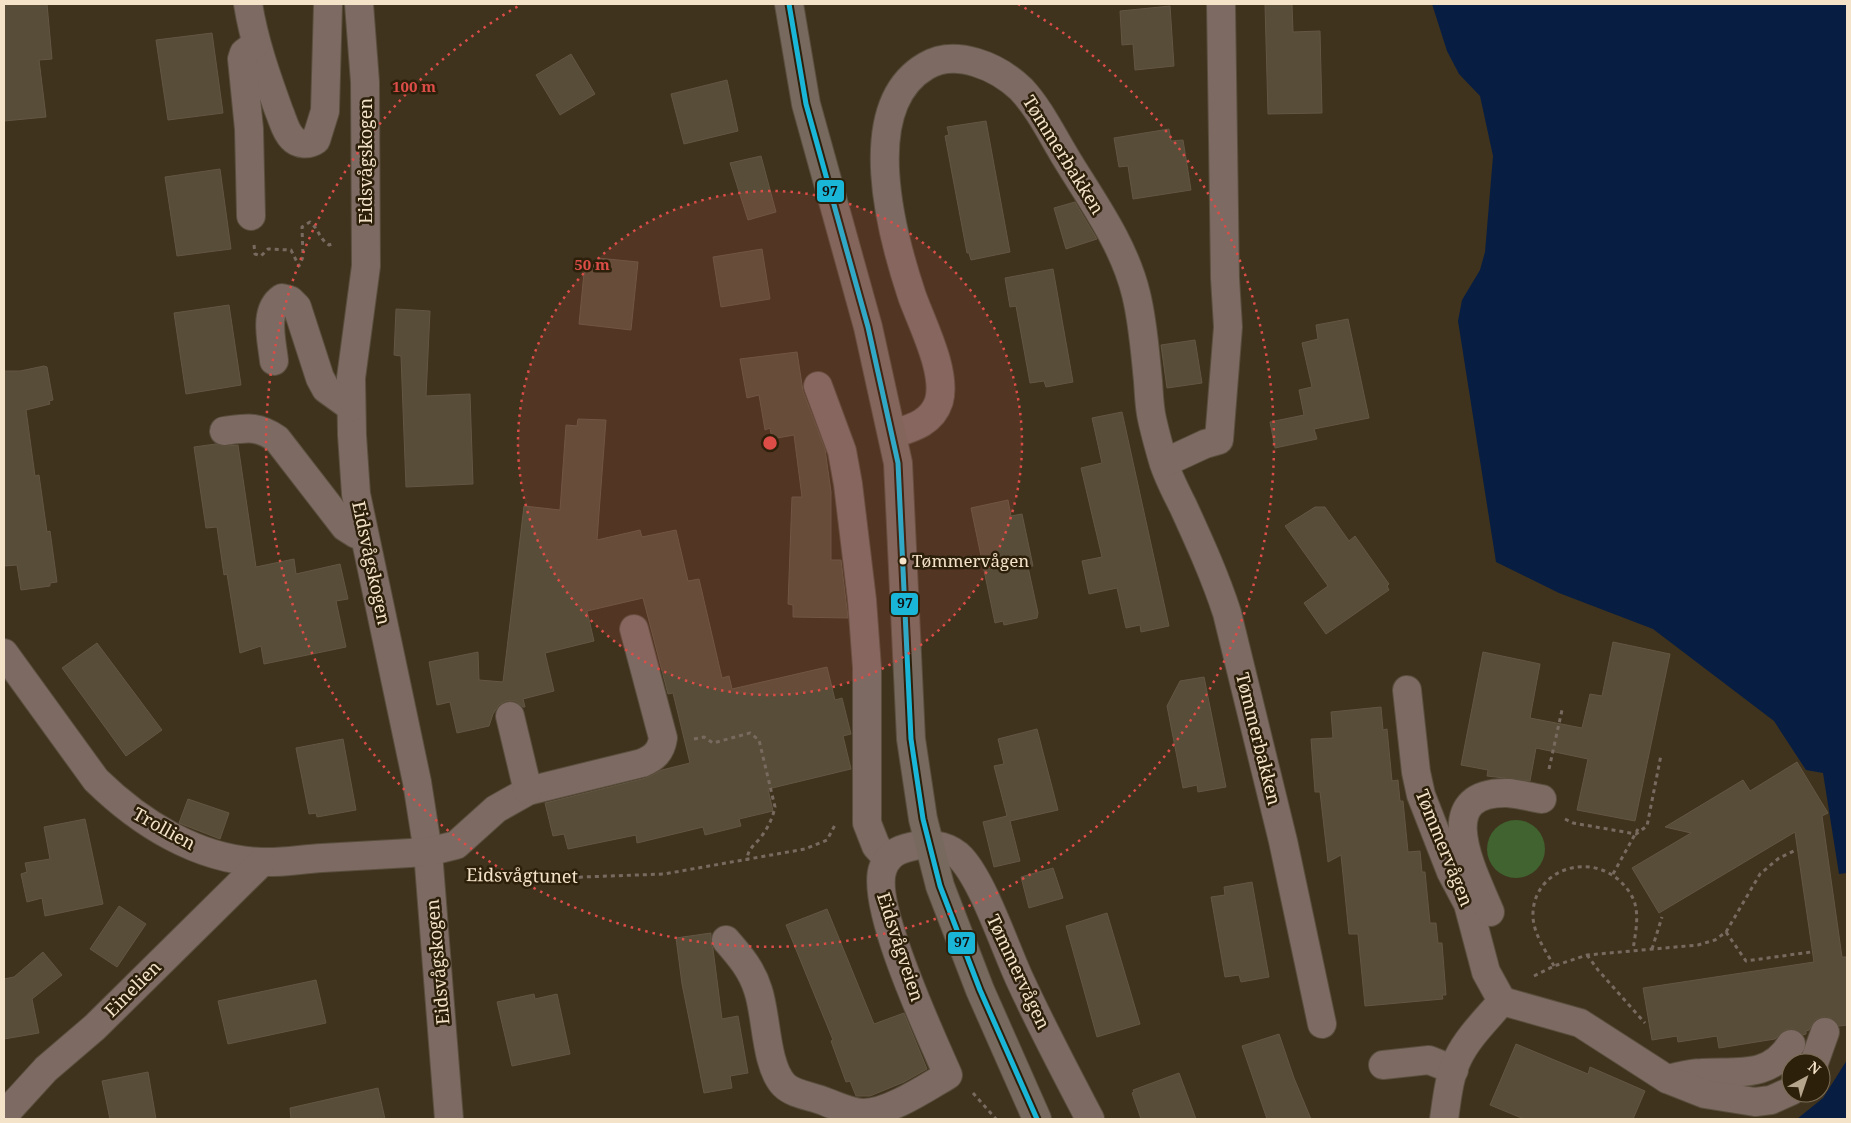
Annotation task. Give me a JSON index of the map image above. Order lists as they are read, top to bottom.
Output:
{
  "streets": {
    "street": [
      "Tømmerbakken",
      "Eidsvågskogen",
      "Trollien",
      "Tømmervågen",
      "Eidsvågtunet",
      "Eidsvågveien",
      "Einelien"
    ]
  },
  "crossings": [
    ["Eidsvågskogen", "Trollien"],
    ["Eidsvågskogen", "Eidsvågtunet"],
    ["Trollien", "Eidsvågtunet"],
    ["Trollien", "Einelien"]
  ],
  "places": ["Tømmervågen"],
  "lines": ["transit line 97"],
  "north": "top right",
  "rings": ["100 m", "50 m"]
}
